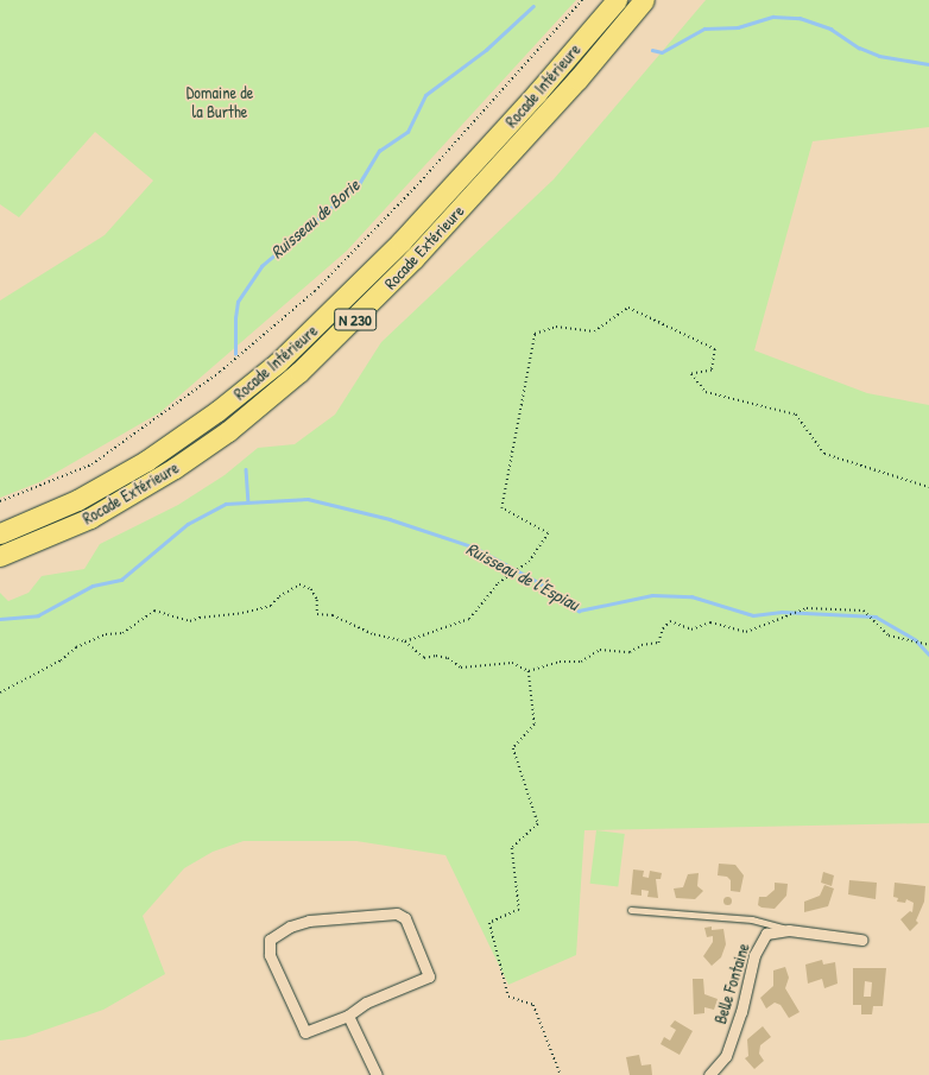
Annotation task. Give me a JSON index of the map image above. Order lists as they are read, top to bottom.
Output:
{
  "streets": {
    "highway": ["Rocade Intérieure", "Rocade Extérieure", "N 230"],
    "street": ["Belle Fontaine"]
  },
  "water": ["Ruisseau de Borie", "Ruisseau de l'Espiau"],
  "parks": ["Domaine de la Burthe"]
}
